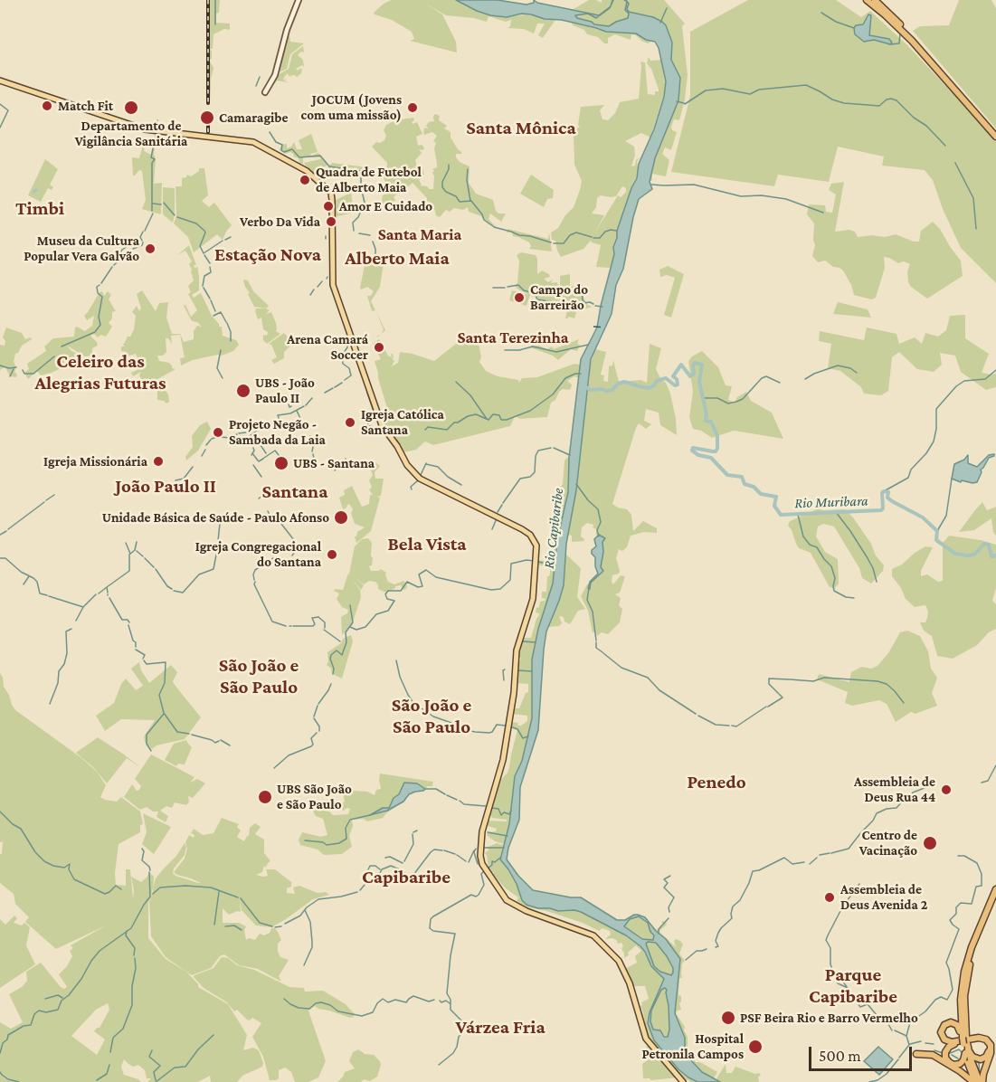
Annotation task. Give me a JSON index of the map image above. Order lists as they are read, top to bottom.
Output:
{
  "districts": [
    "Santa Mônica",
    "Timbi",
    "Santa Maria",
    "Estação Nova",
    "Alberto Maia",
    "Santa Terezinha",
    "Celeiro das Alegrias Futuras",
    "João Paulo II",
    "Santana",
    "Bela Vista",
    "São João e São Paulo",
    "São João e São Paulo",
    "Penedo",
    "Capibaribe",
    "Parque Capibaribe",
    "Várzea Fria"
  ],
  "water": ["Rio Muribara", "Rio Capibaribe"],
  "places": [
    "Match Fit",
    "Departamento de Vigilância Sanitária",
    "JOCUM (Jovens com uma missão)",
    "Camaragibe",
    "Quadra de Futebol de Alberto Maia",
    "Amor E Cuidado",
    "Verbo Da Vida",
    "Museu da Cultura Popular Vera Galvão",
    "Campo do Barreirão",
    "Arena Camará Soccer",
    "UBS - João Paulo II",
    "Igreja Católica Santana",
    "Projeto Negão - Sambada da Laia",
    "Igreja Missionária",
    "UBS - Santana",
    "Unidade Básica de Saúde - Paulo Afonso",
    "Igreja Congregacional do Santana",
    "Assembleia de Deus Rua 44",
    "UBS São João e São Paulo",
    "Centro de Vacinação",
    "Assembleia de Deus Avenida 2",
    "PSF Beira Rio e Barro Vermelho",
    "Hospital Petronila Campos"
  ],
  "scale_bar": "500 m"
}
